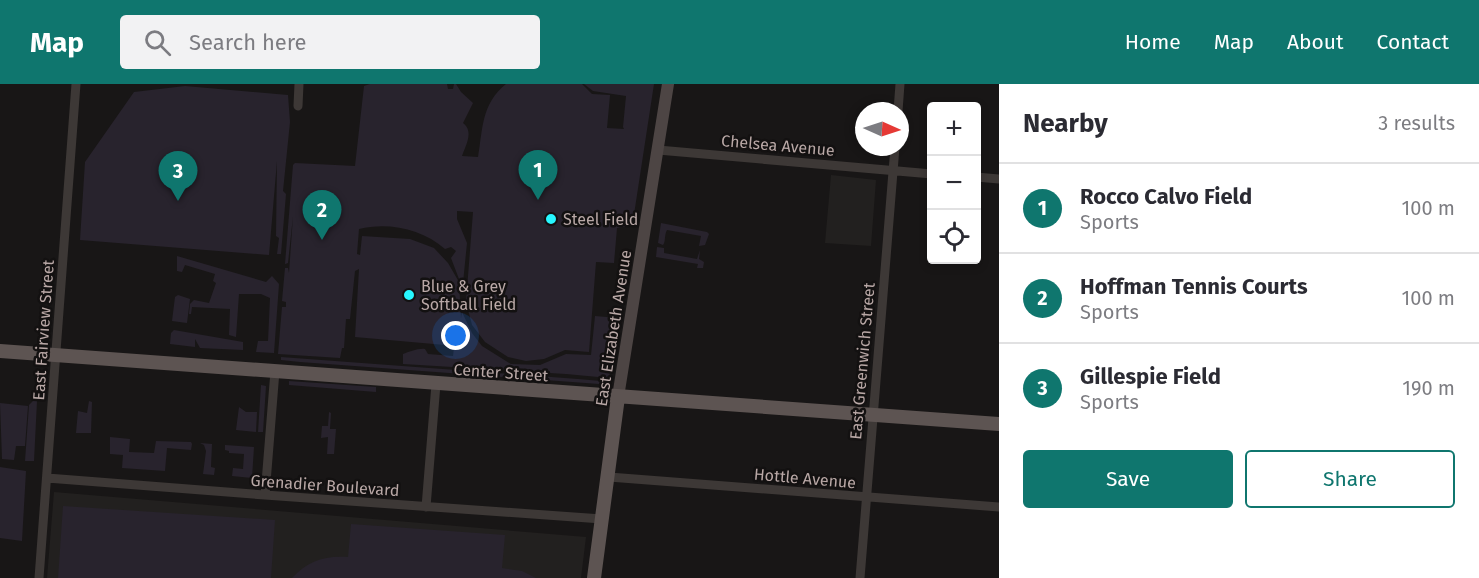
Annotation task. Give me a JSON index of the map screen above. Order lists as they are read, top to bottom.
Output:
{
  "streets": {
    "main road": ["East Elizabeth Avenue", "Center Street"],
    "street": [
      "Chelsea Avenue",
      "East Fairview Street",
      "East Greenwich Street",
      "Hottle Avenue",
      "Grenadier Boulevard"
    ]
  },
  "crossings": [
    ["Chelsea Avenue", "East Elizabeth Avenue"],
    ["Chelsea Avenue", "East Greenwich Street"],
    ["East Elizabeth Avenue", "Center Street"],
    ["East Elizabeth Avenue", "Hottle Avenue"],
    ["East Elizabeth Avenue", "Grenadier Boulevard"],
    ["East Fairview Street", "Center Street"],
    ["East Fairview Street", "Grenadier Boulevard"],
    ["East Greenwich Street", "Center Street"],
    ["East Greenwich Street", "Hottle Avenue"]
  ],
  "places": ["Steel Field", "Blue & Grey Softball Field"],
  "north": "right",
  "page": {
    "header": "Map",
    "search": "Search here",
    "nav": [
      "Home",
      "Map",
      "About",
      "Contact"
    ],
    "heading": ["Nearby", "3 results"],
    "map_buttons": ["+", "−"],
    "pins": ["1", "3", "2"],
    "list": [
      {
        "mark": "1",
        "name": "Rocco Calvo Field",
        "note": "Sports",
        "value": "100 m"
      },
      {
        "mark": "2",
        "name": "Hoffman Tennis Courts",
        "note": "Sports",
        "value": "100 m"
      },
      {
        "mark": "3",
        "name": "Gillespie Field",
        "note": "Sports",
        "value": "190 m"
      }
    ],
    "buttons": ["Save", "Share"]
  }
}
